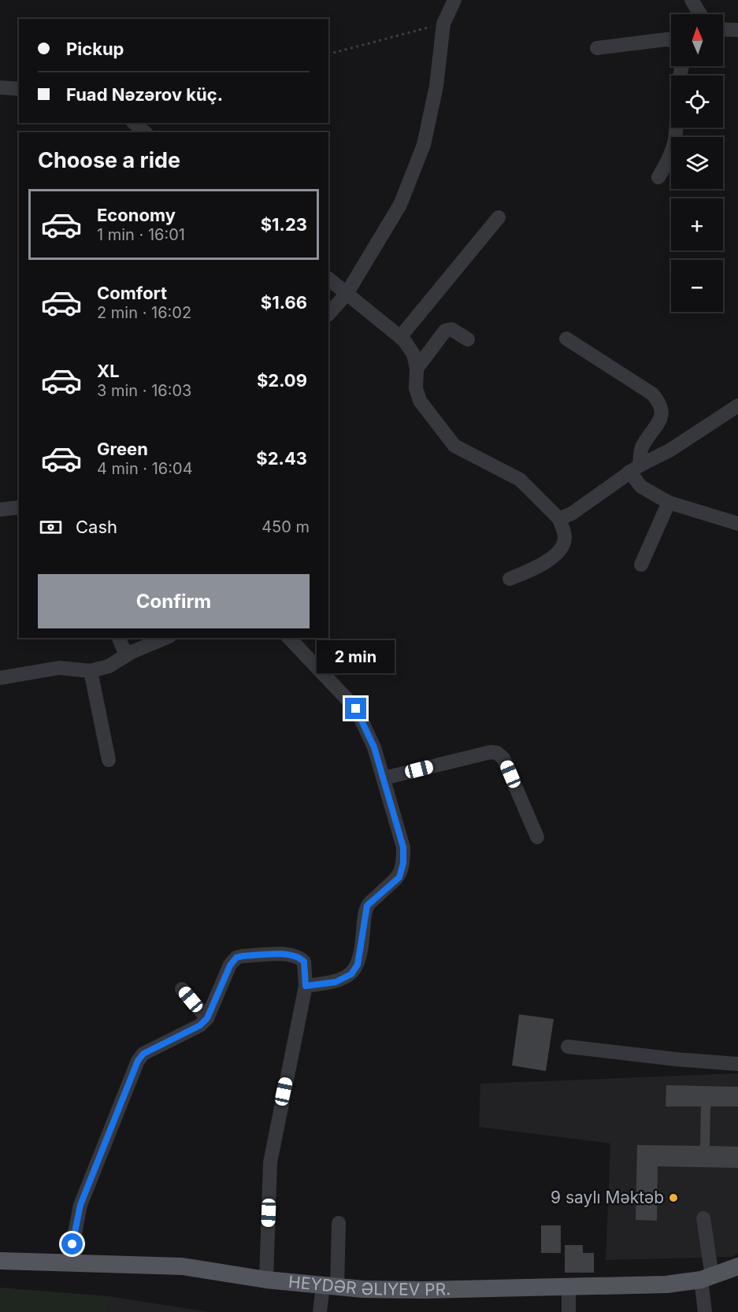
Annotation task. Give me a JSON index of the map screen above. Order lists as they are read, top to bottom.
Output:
{
  "streets": {
    "main road": ["HEYDƏR ƏLIYEV PR."]
  },
  "places": ["9 saylı Məktəb"],
  "north": "top",
  "page": {
    "map_buttons": ["+", "−"],
    "banner": ["Pickup", "Fuad Nəzərov küç."],
    "heading": "Choose a ride",
    "list": [
      {
        "name": "Economy",
        "note": "1 min · 16:01",
        "value": "$1.23"
      },
      {
        "name": "Comfort",
        "note": "2 min · 16:02",
        "value": "$1.66"
      },
      {
        "name": "XL",
        "note": "3 min · 16:03",
        "value": "$2.09"
      },
      {
        "name": "Green",
        "note": "4 min · 16:04",
        "value": "$2.43"
      }
    ],
    "pay": ["Cash", "450 m"],
    "buttons": "Confirm",
    "bubble": "2 min"
  }
}
